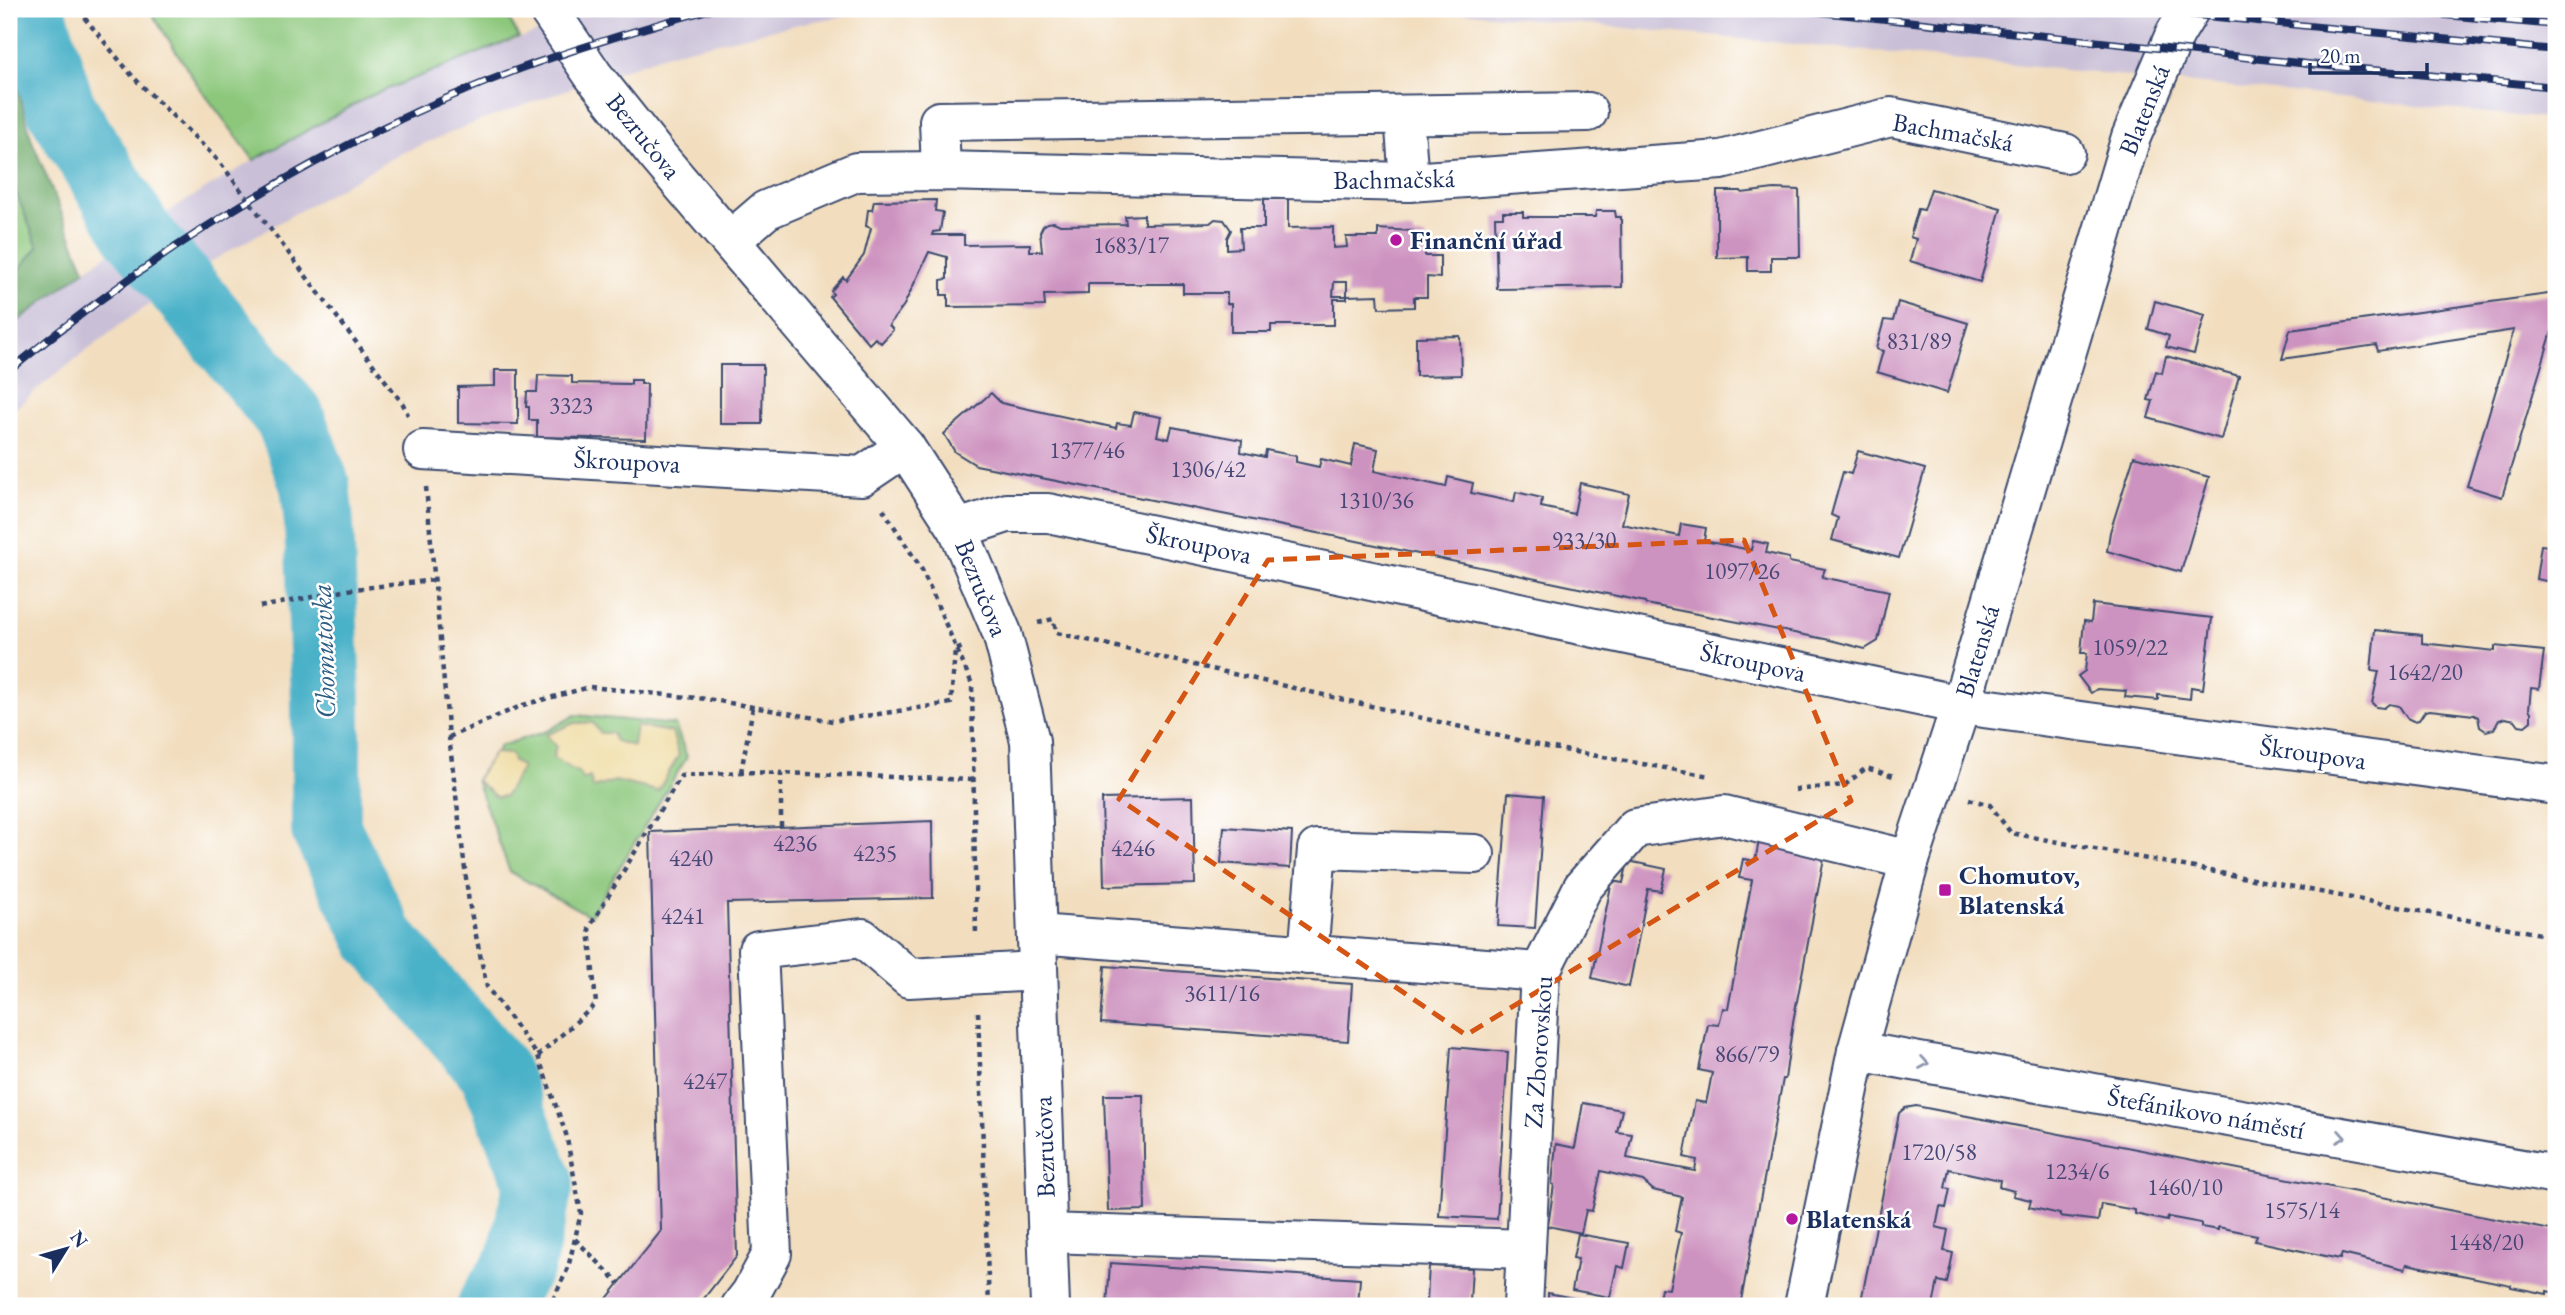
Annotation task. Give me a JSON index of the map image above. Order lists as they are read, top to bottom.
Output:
{
  "streets": {
    "street": [
      "Blatenská",
      "Bachmačská",
      "Bezručova",
      "Škroupova",
      "Za Zborovskou",
      "Štefánikovo náměstí"
    ]
  },
  "crossings": [
    ["Blatenská", "Škroupova"],
    ["Blatenská", "Za Zborovskou"],
    ["Blatenská", "Štefánikovo náměstí"],
    ["Bachmačská", "Bezručova"],
    ["Bezručova", "Škroupova"]
  ],
  "one_way": ["Štefánikovo náměstí"],
  "water": ["Chomutovka"],
  "places": {
    "other": ["Finanční úřad", "Blatenská"],
    "transit": ["Chomutov, Blatenská"]
  },
  "house_numbers": [
    "1683/17",
    "831/89",
    "3323",
    "1377/46",
    "1306/42",
    "1310/36",
    "933/30",
    "1097/26",
    "1059/22",
    "1642/20",
    "4236",
    "4246",
    "4235",
    "4240",
    "4241",
    "3611/16",
    "866/79",
    "4247",
    "1720/58",
    "1234/6",
    "1460/10",
    "1575/14",
    "1448/20"
  ],
  "scale_bar": "20 m",
  "north": "top right"
}
